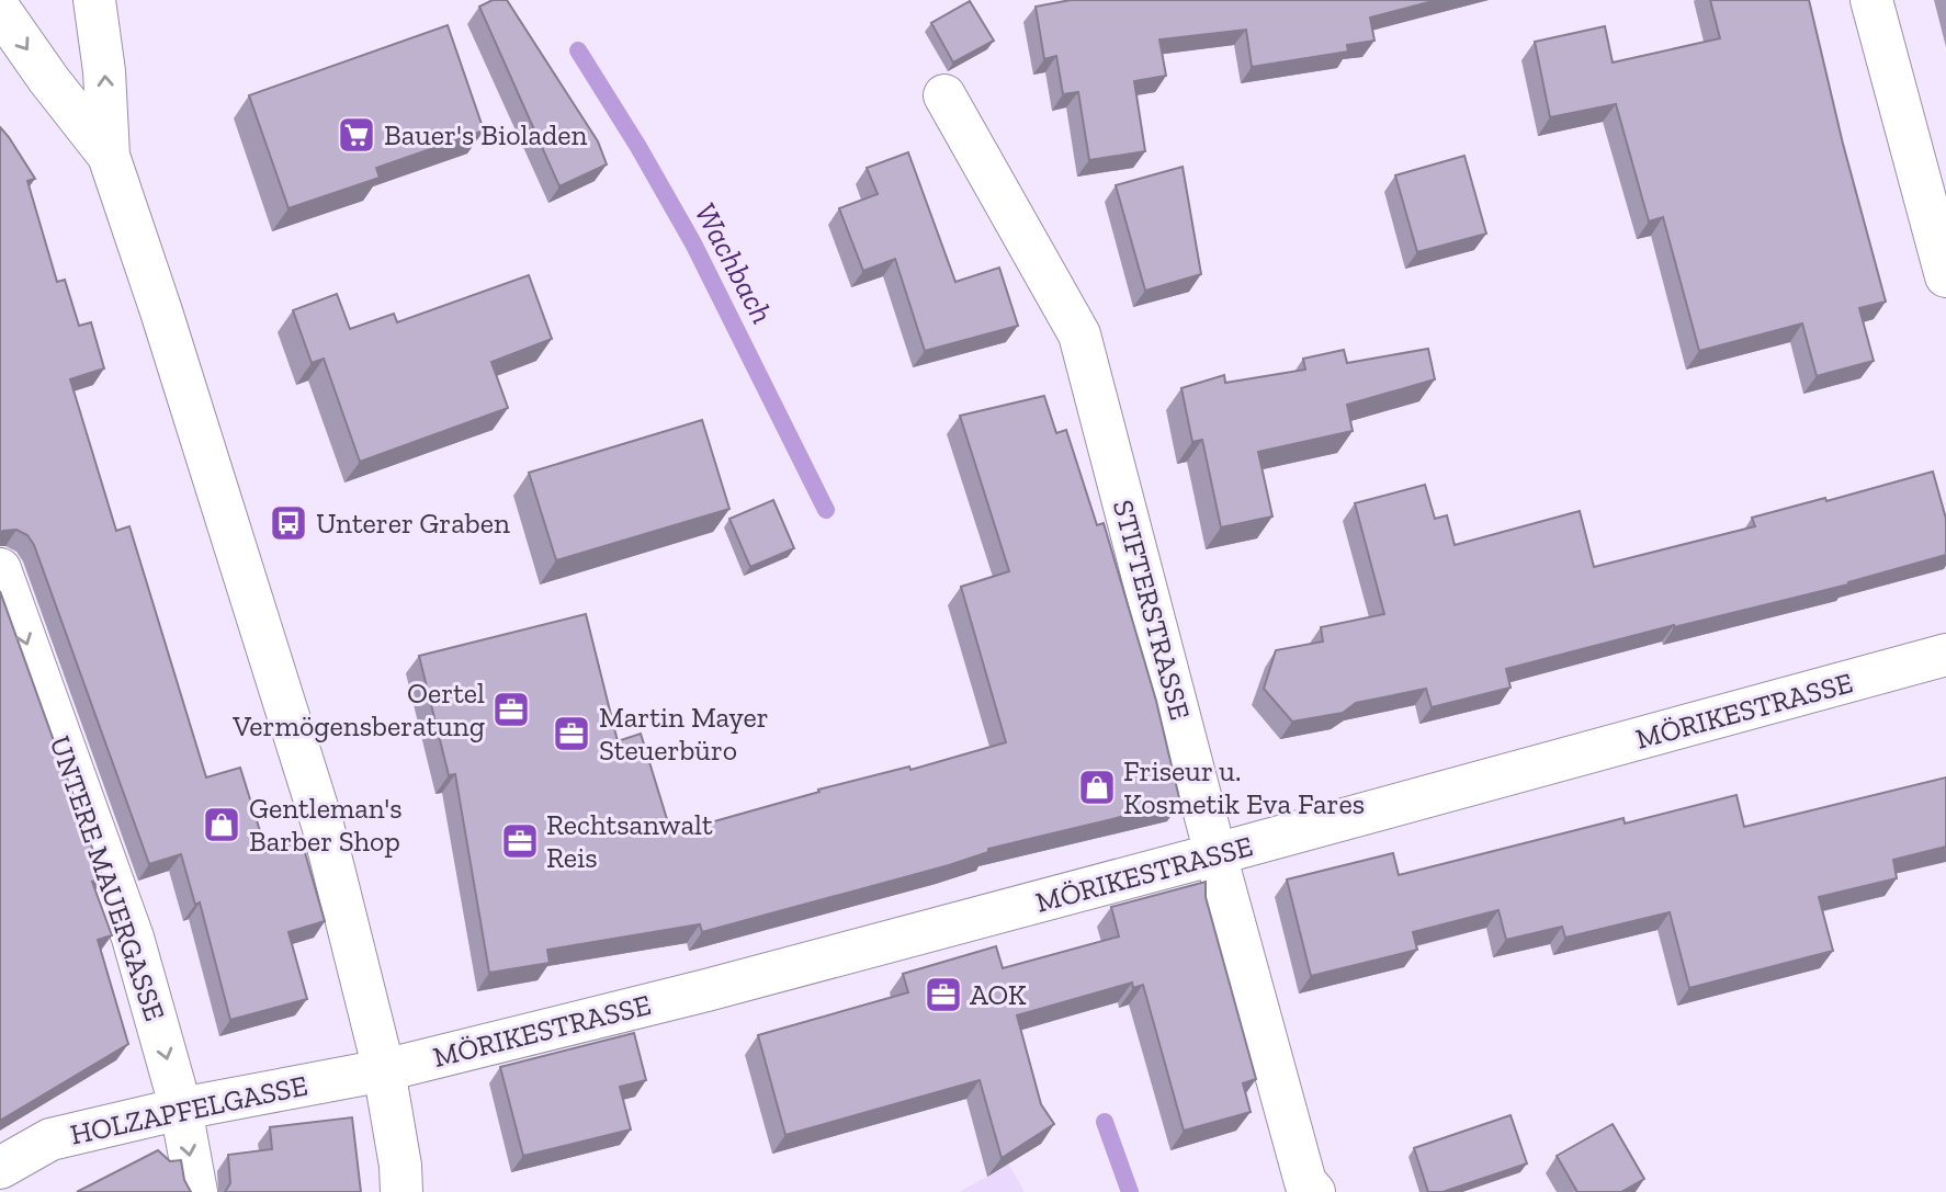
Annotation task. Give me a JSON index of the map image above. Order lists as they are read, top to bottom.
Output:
{
  "streets": {
    "street": [
      "STIFTERSTRASSE",
      "MÖRIKESTRASSE",
      "UNTERE MAUERGASSE",
      "HOLZAPFELGASSE"
    ]
  },
  "crossings": [
    ["STIFTERSTRASSE", "MÖRIKESTRASSE"],
    ["MÖRIKESTRASSE", "HOLZAPFELGASSE"],
    ["UNTERE MAUERGASSE", "HOLZAPFELGASSE"]
  ],
  "water": ["Wachbach"],
  "places": {
    "supermarket": ["Bauer's Bioladen"],
    "bus stop": ["Unterer Graben"],
    "office": [
      "Oertel Vermögensberatung",
      "Martin Mayer Steuerbüro",
      "Rechtsanwalt Reis",
      "AOK"
    ],
    "shop": ["Friseur u. Kosmetik Eva Fares", "Gentleman's Barber Shop"]
  }
}
